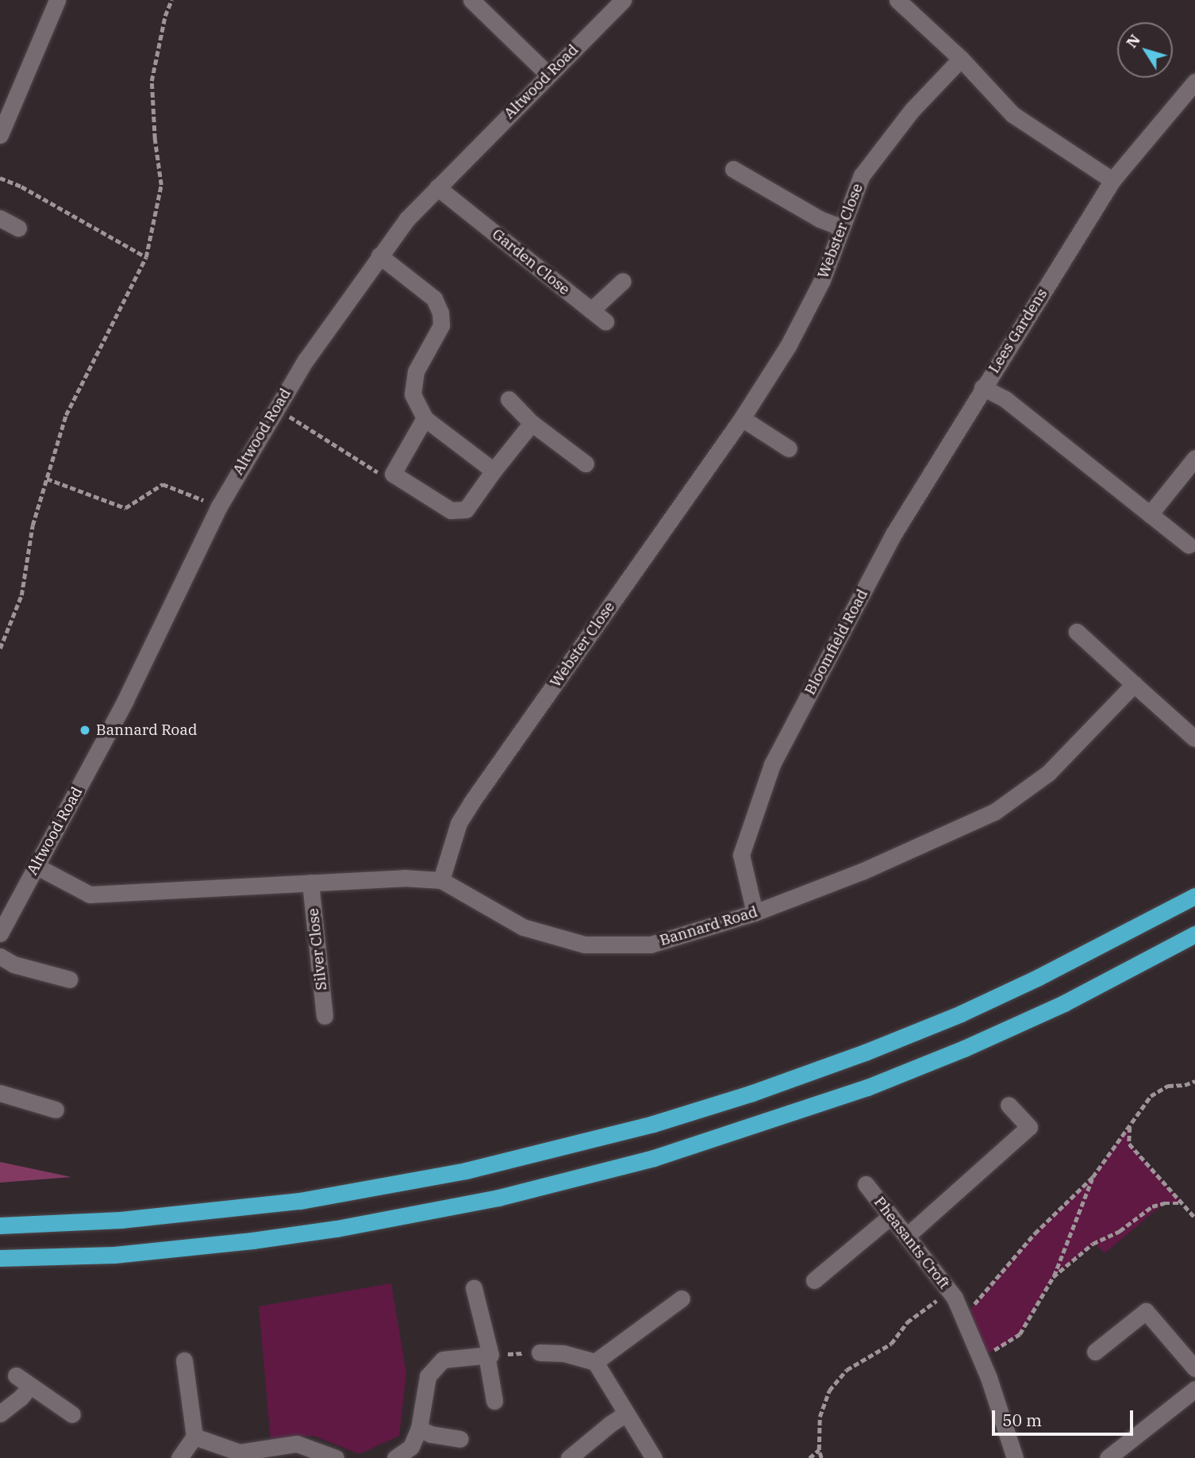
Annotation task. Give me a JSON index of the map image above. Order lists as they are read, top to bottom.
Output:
{
  "streets": {
    "street": [
      "Altwood Road",
      "Webster Close",
      "Garden Close",
      "Lees Gardens",
      "Bloomfield Road",
      "Bannard Road",
      "Silver Close",
      "Pheasants Croft"
    ]
  },
  "crossings": [
    ["Altwood Road", "Garden Close"],
    ["Altwood Road", "Bannard Road"],
    ["Webster Close", "Bannard Road"],
    ["Lees Gardens", "Bloomfield Road"],
    ["Bloomfield Road", "Bannard Road"],
    ["Bannard Road", "Silver Close"]
  ],
  "places": ["Bannard Road"],
  "scale_bar": "50 m",
  "north": "top left"
}
